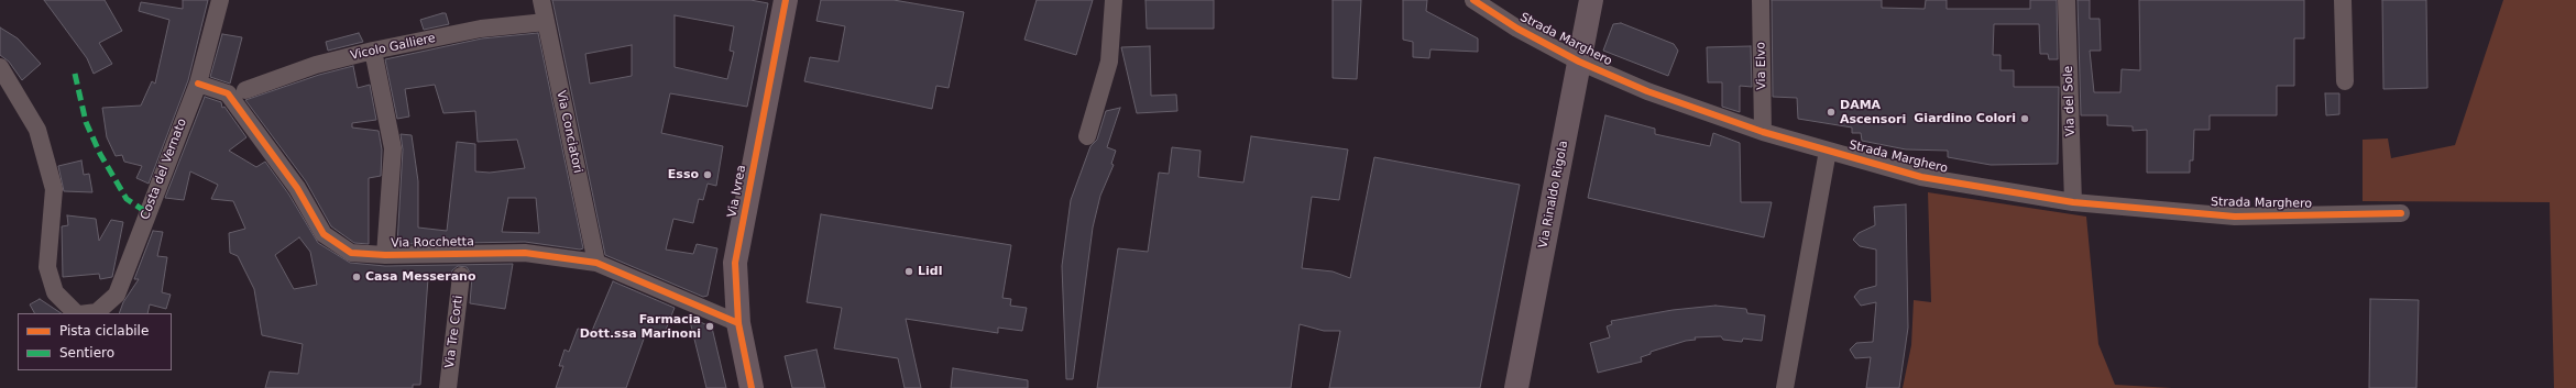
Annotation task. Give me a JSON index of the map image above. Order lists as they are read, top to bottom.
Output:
{
  "streets": {
    "main road": ["Via Ivrea", "Via Rinaldo Rigola"],
    "street": [
      "Strada Marghero",
      "Vicolo Galliere",
      "Via Elvo",
      "Via del Sole",
      "Via Conciatori",
      "Costa del Vernato",
      "Via Rocchetta",
      "Via Tre Corti"
    ]
  },
  "crossings": [
    ["Strada Marghero", "Via Elvo"],
    ["Strada Marghero", "Via del Sole"],
    ["Strada Marghero", "Via Rinaldo Rigola"],
    ["Vicolo Galliere", "Via Conciatori"],
    ["Via Conciatori", "Via Rocchetta"],
    ["Costa del Vernato", "Via Rocchetta"],
    ["Via Ivrea", "Via Rocchetta"],
    ["Via Rocchetta", "Via Tre Corti"]
  ],
  "places": [
    "DAMA Ascensori",
    "Giardino Colori",
    "Esso",
    "Lidl",
    "Casa Messerano",
    "Farmacia Dott.ssa Marinoni"
  ],
  "legend": ["Pista ciclabile", "Sentiero"]
}
